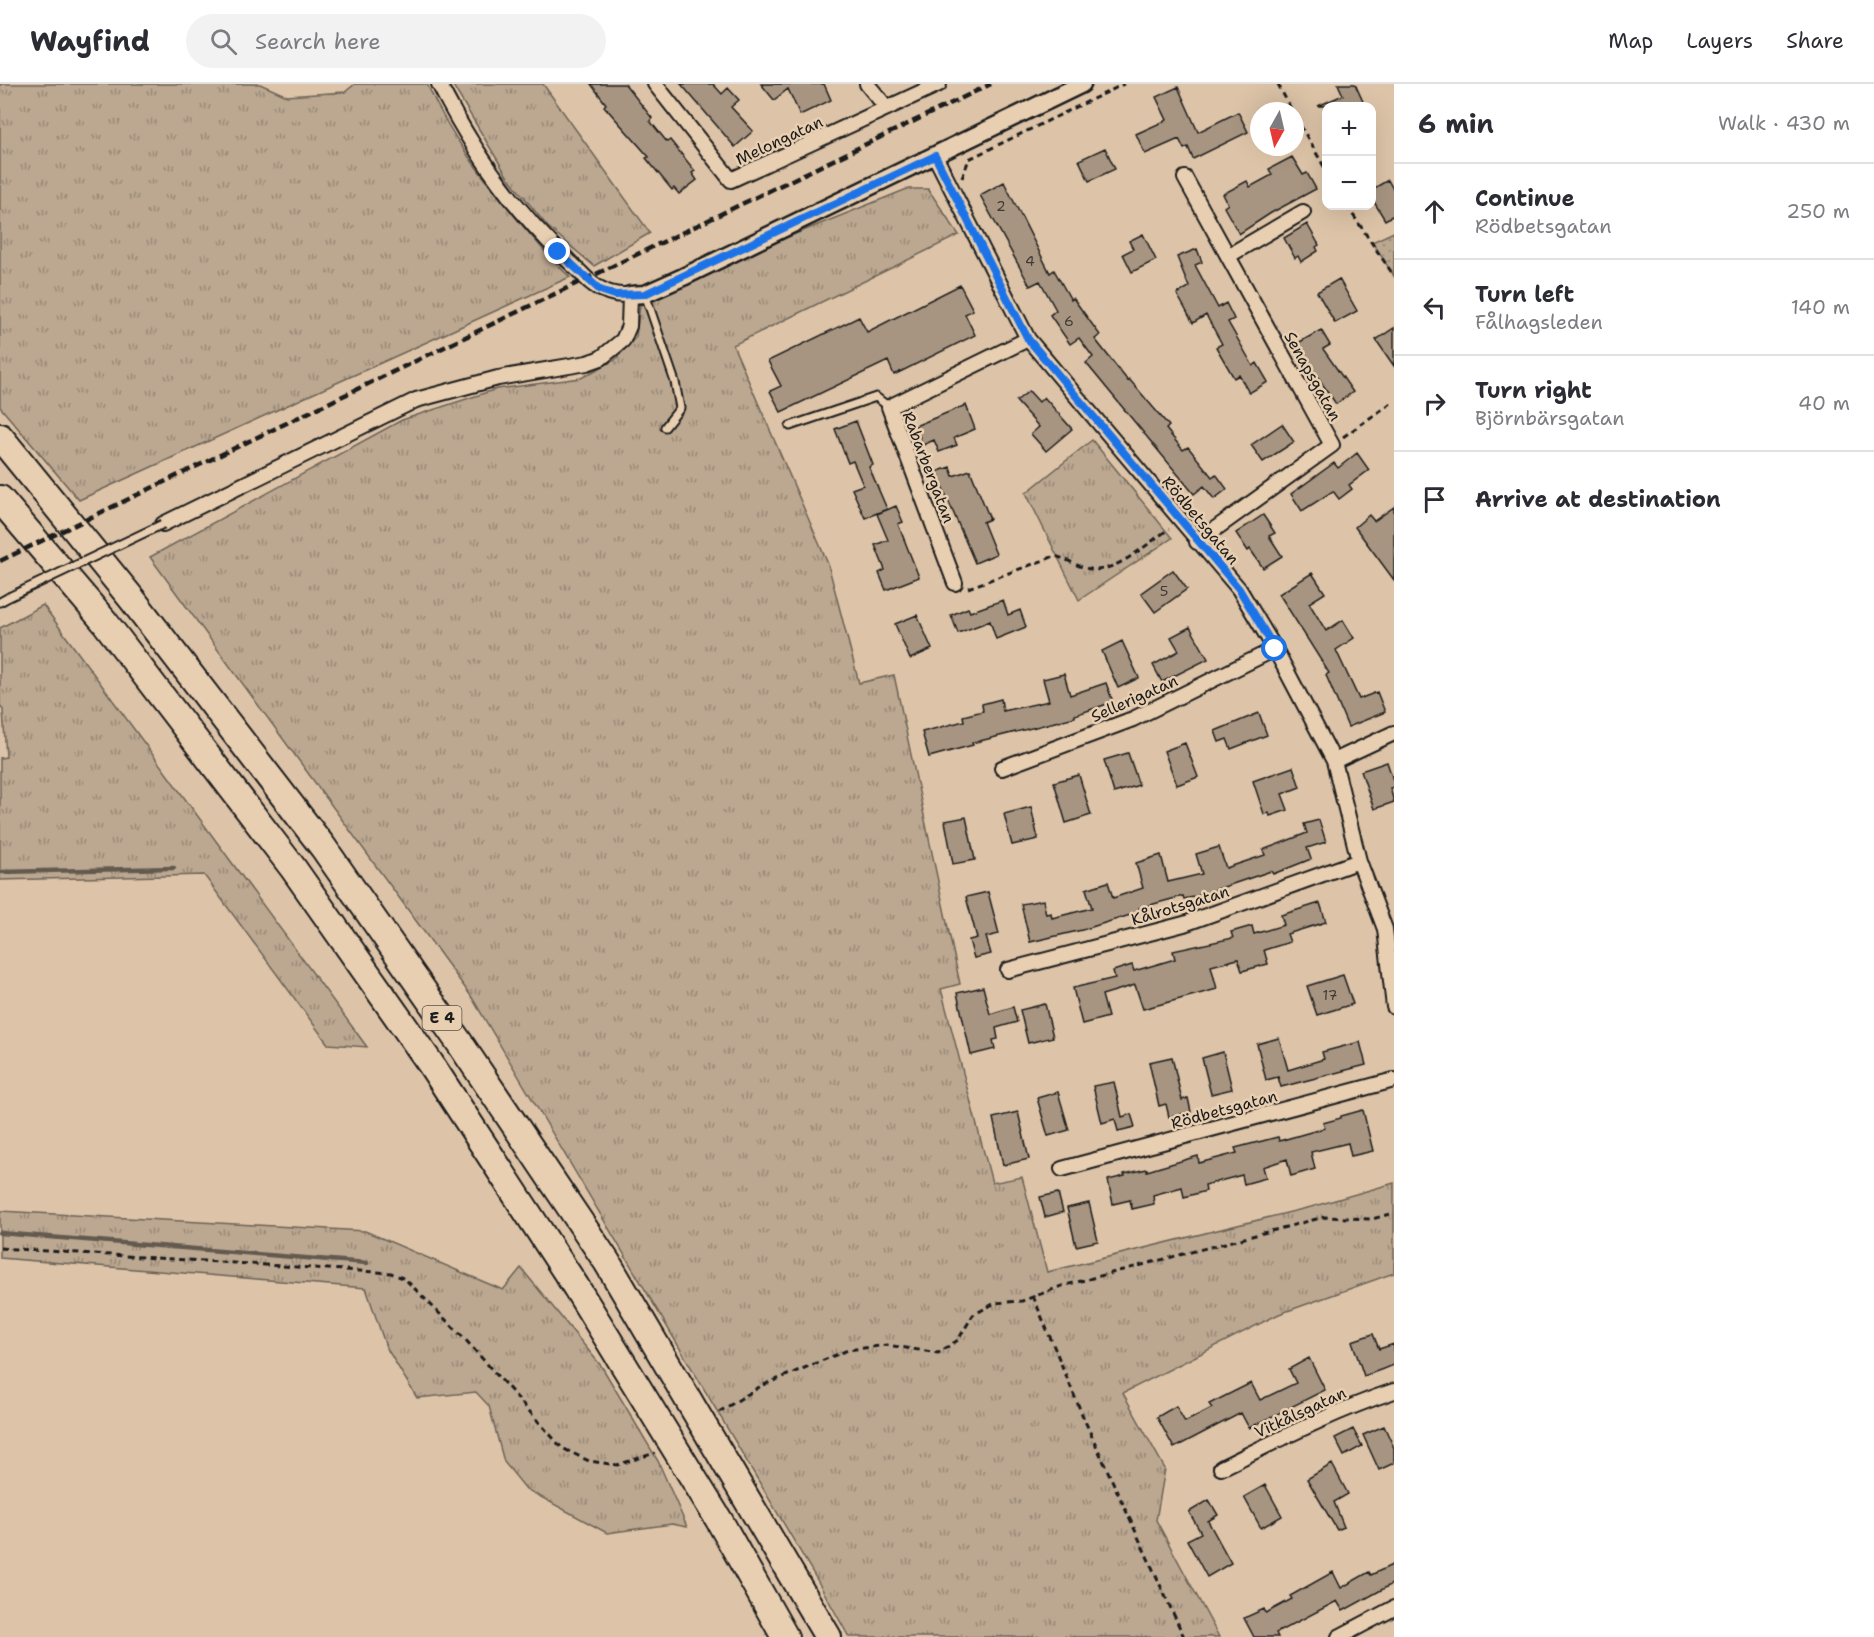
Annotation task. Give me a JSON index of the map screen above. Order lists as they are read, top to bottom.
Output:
{
  "streets": {
    "highway": ["E 4"],
    "street": [
      "Melongatan",
      "Senapsgatan",
      "Rabarbergatan",
      "Rödbetsgatan",
      "Sellerigatan",
      "Kålrotsgatan",
      "Vitkålsgatan"
    ]
  },
  "crossings": [
    ["Senapsgatan", "Rödbetsgatan"],
    ["Rabarbergatan", "Rödbetsgatan"],
    ["Rödbetsgatan", "Sellerigatan"],
    ["Rödbetsgatan", "Kålrotsgatan"]
  ],
  "house_numbers": [
    "2",
    "4",
    "6",
    "5",
    "17"
  ],
  "north": "bottom",
  "page": {
    "header": "Wayfind",
    "search": "Search here",
    "nav": ["Map", "Layers", "Share"],
    "heading": ["6 min", "Walk · 430 m"],
    "map_buttons": ["+", "−"],
    "list": [
      ["Continue", "Rödbetsgatan", "250 m"],
      ["Turn left", "Fålhagsleden", "140 m"],
      ["Turn right", "Björnbärsgatan", "40 m"],
      "Arrive at destination"
    ]
  }
}
